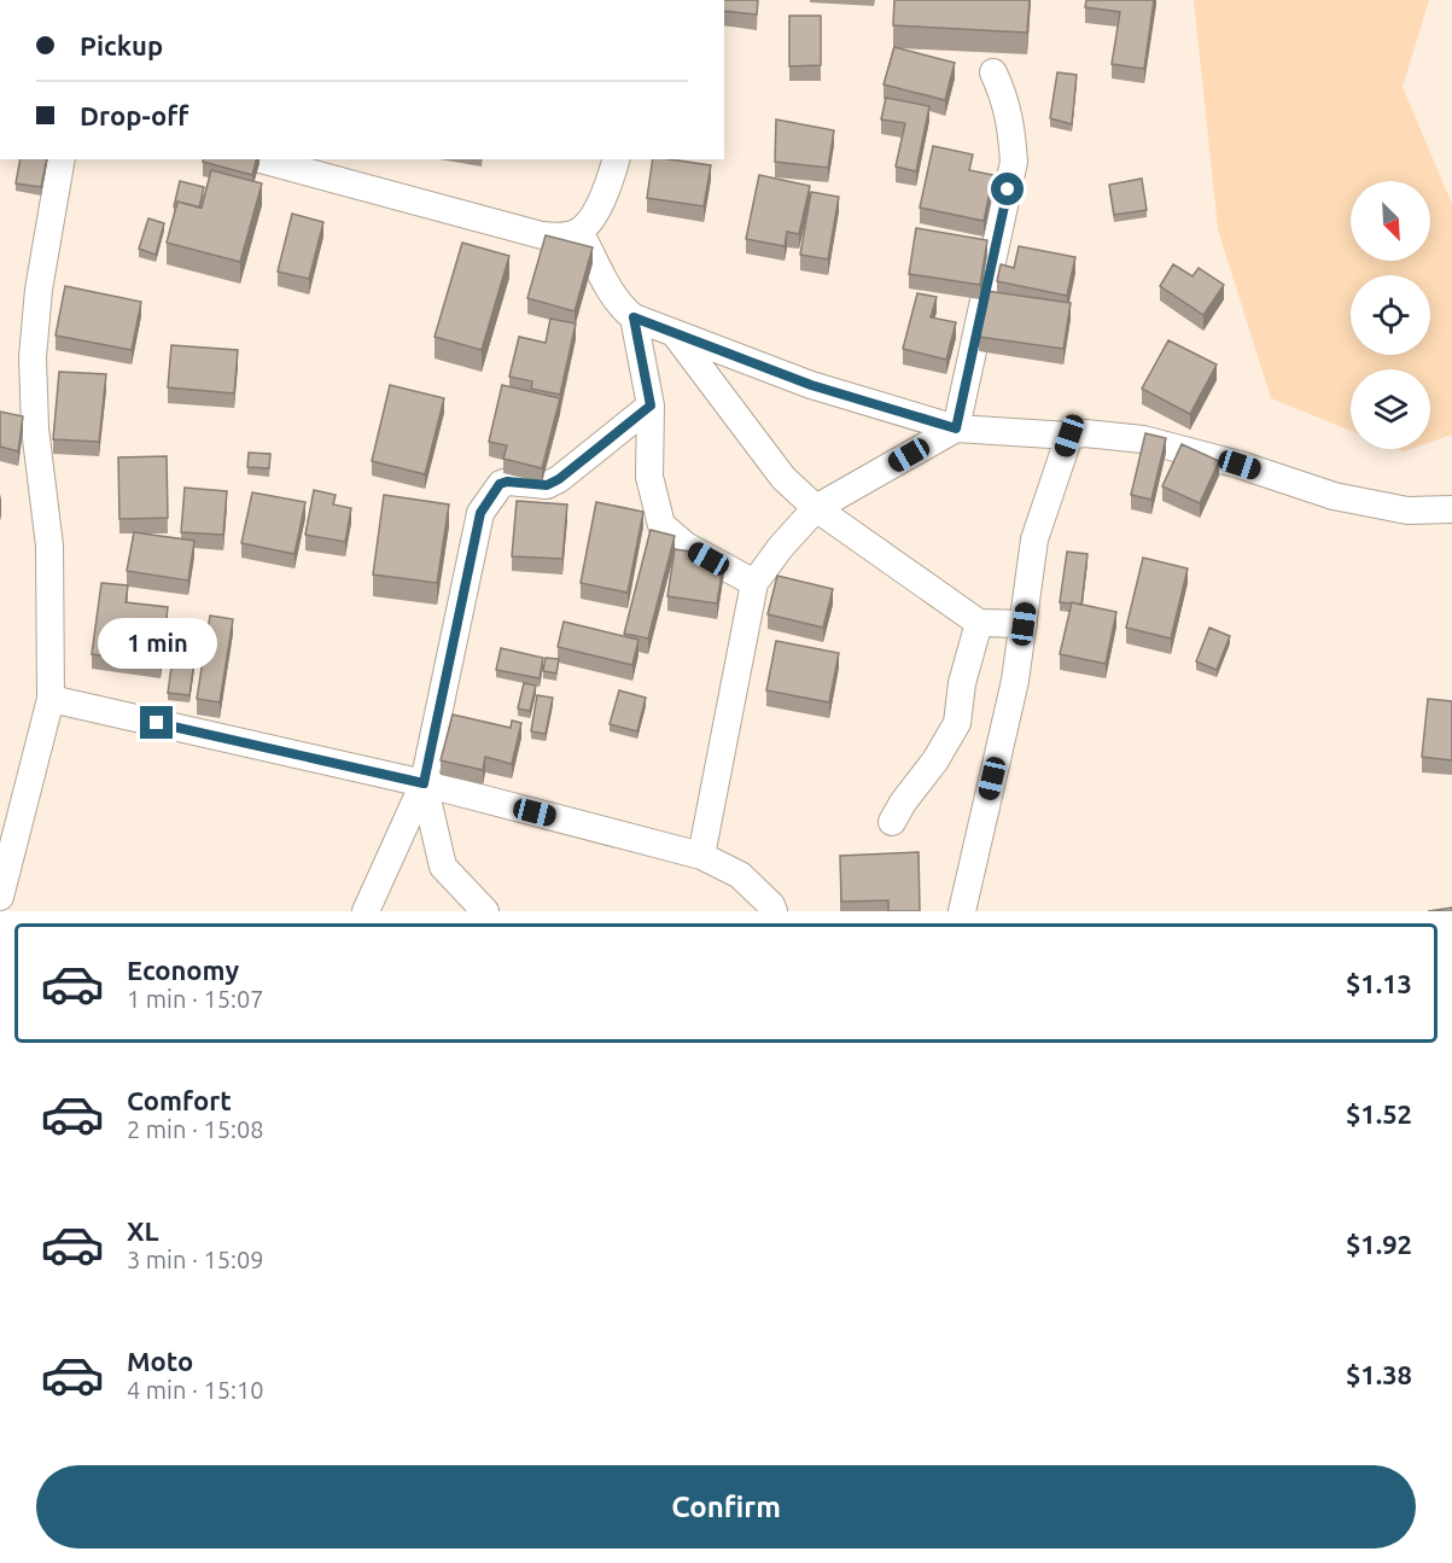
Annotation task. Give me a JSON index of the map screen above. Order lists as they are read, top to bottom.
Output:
{
  "north": "bottom right",
  "page": {
    "banner": ["Pickup", "Drop-off"],
    "bubble": "1 min",
    "list": [
      {
        "name": "Economy",
        "note": "1 min · 15:07",
        "value": "$1.13"
      },
      {
        "name": "Comfort",
        "note": "2 min · 15:08",
        "value": "$1.52"
      },
      {
        "name": "XL",
        "note": "3 min · 15:09",
        "value": "$1.92"
      },
      {
        "name": "Moto",
        "note": "4 min · 15:10",
        "value": "$1.38"
      }
    ],
    "buttons": "Confirm"
  }
}
